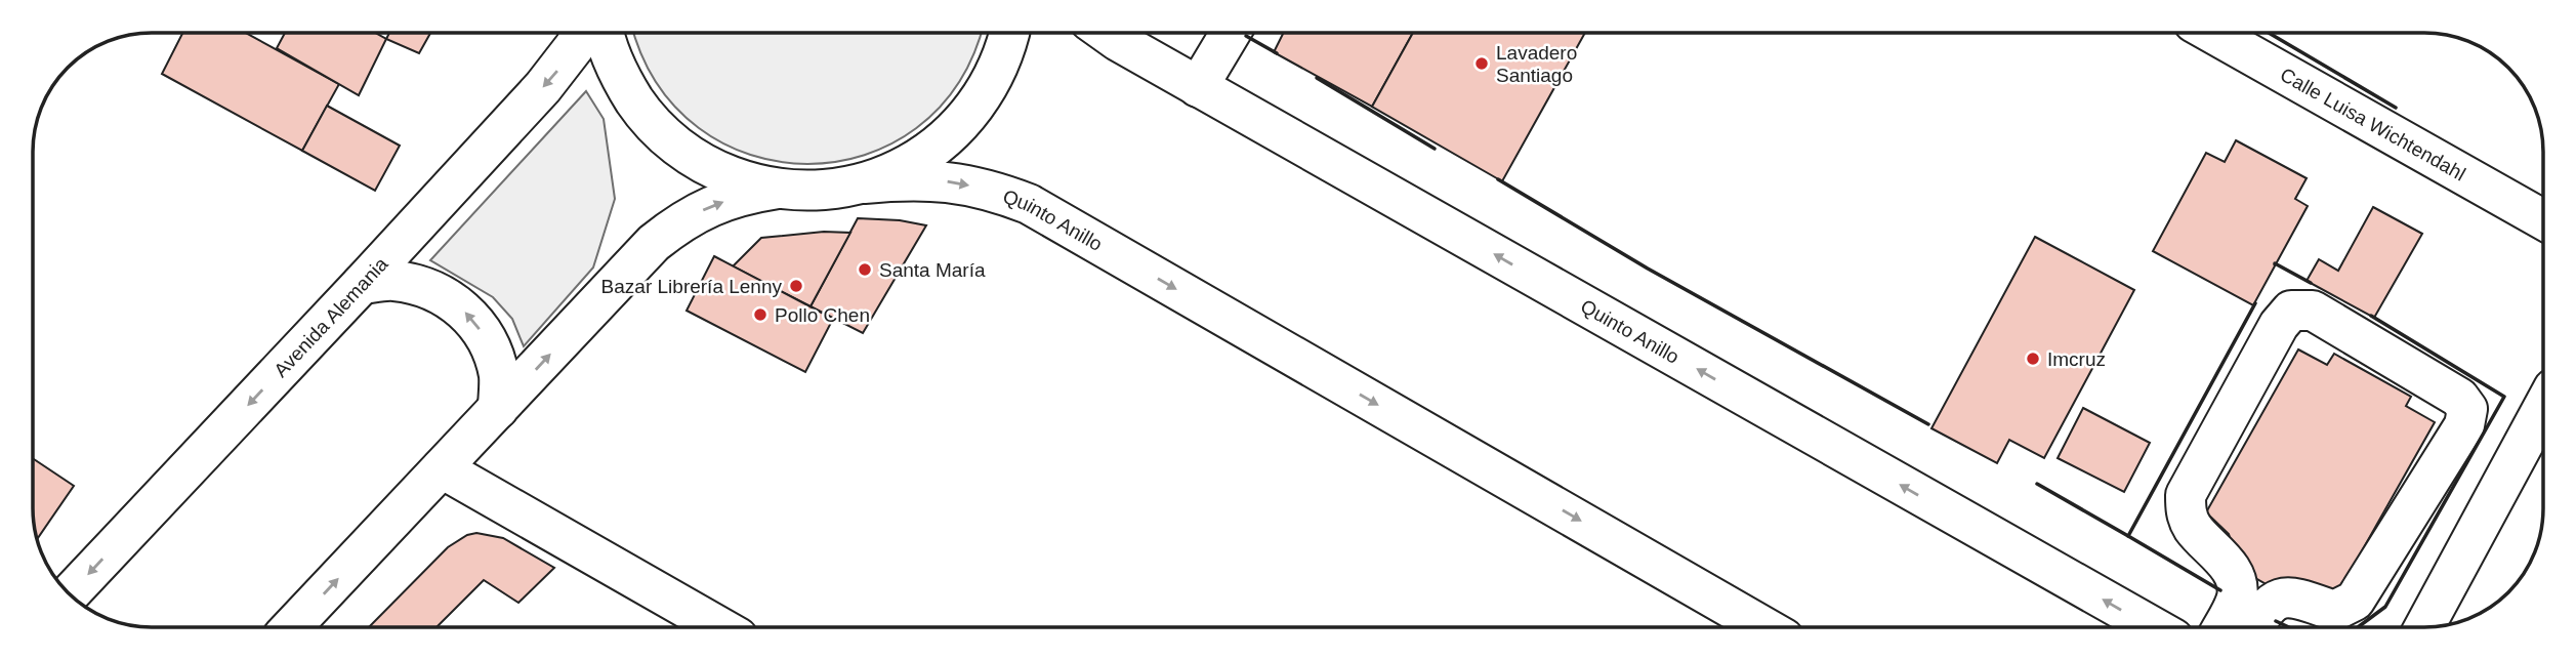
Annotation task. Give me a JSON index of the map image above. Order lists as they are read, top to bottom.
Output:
{
  "streets": {
    "main road": ["Calle Luisa Wichtendahl", "Quinto Anillo", "Avenida Alemania"]
  },
  "places": [
    "Lavadero Santiago",
    "Santa María",
    "Bazar Librería Lenny",
    "Pollo Chen",
    "Imcruz"
  ]
}
